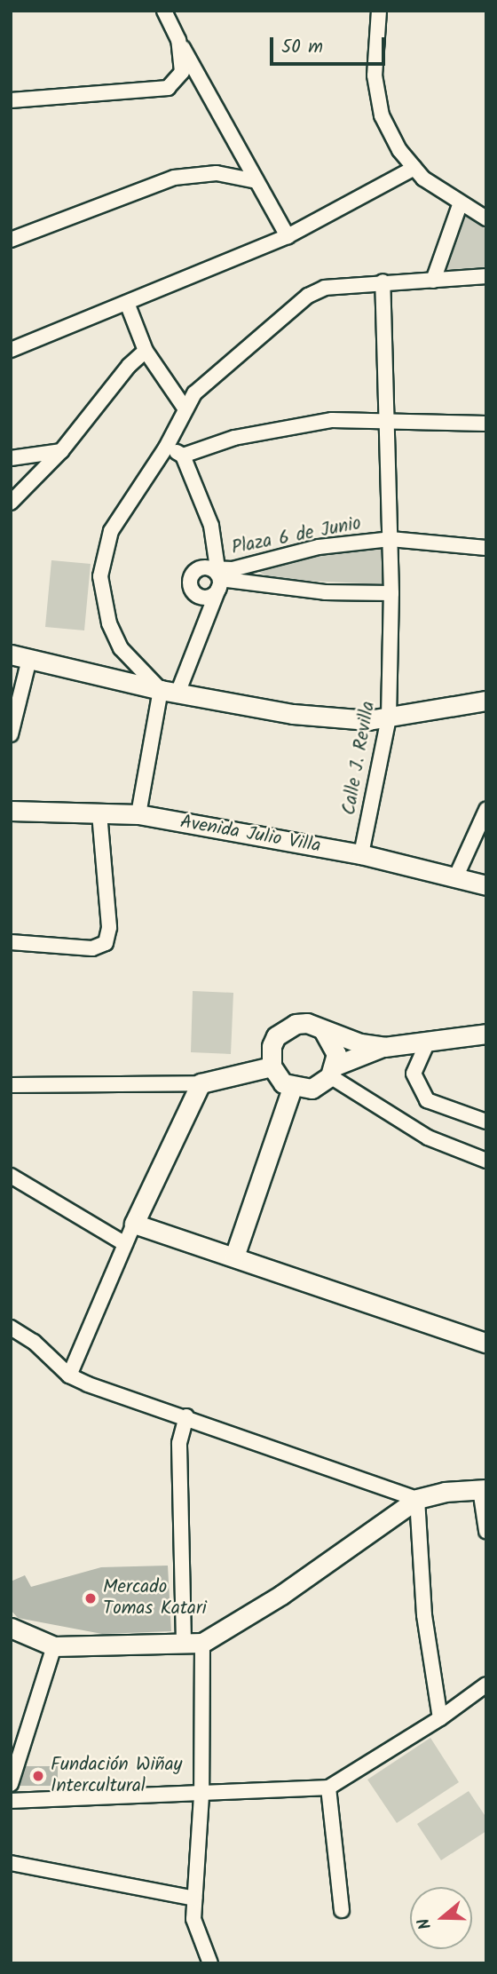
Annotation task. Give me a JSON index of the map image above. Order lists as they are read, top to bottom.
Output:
{
  "streets": {
    "street": ["Plaza 6 de Junio", "Calle J. Revilla", "Avenida Julio Villa"]
  },
  "crossings": [
    ["Plaza 6 de Junio", "Calle J. Revilla"],
    ["Calle J. Revilla", "Avenida Julio Villa"]
  ],
  "places": ["Mercado Tomas Katari", "Fundación Wiñay Intercultural"],
  "scale_bar": "50 m",
  "north": "left"
}
